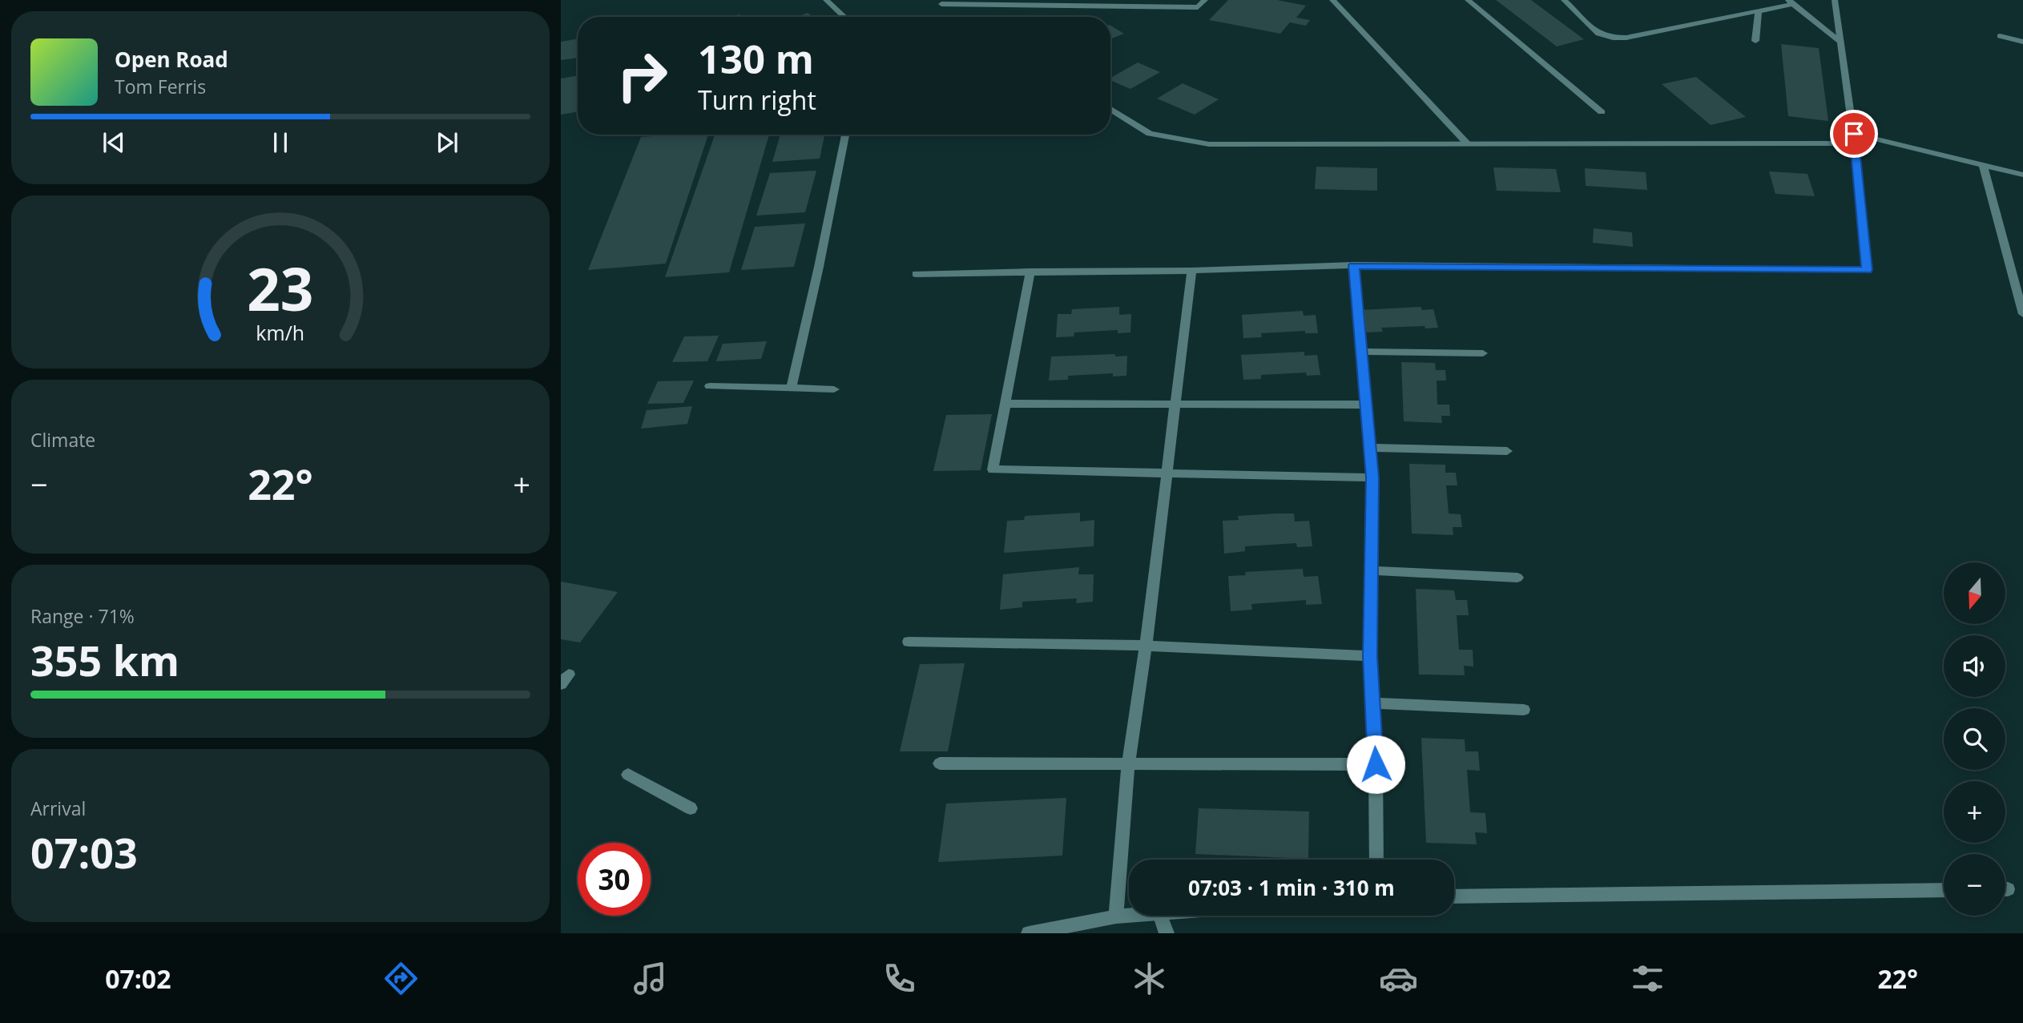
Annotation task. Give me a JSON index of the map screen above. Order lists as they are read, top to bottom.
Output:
{
  "north": "bottom",
  "page": {
    "turn": ["130 m", "Turn right"],
    "song": ["Open Road", "Tom Ferris"],
    "tile": [
      "Climate",
      ["Range · 71%", "355 km"],
      ["Arrival", "07:03"]
    ],
    "heat": ["−", "22°", "+"],
    "map_buttons": ["+", "−"],
    "limit": "30",
    "trip": "07:03 · 1 min · 310 m",
    "tabs": ["07:02", "22°"],
    "gauge": ["23", "km/h"]
  }
}
